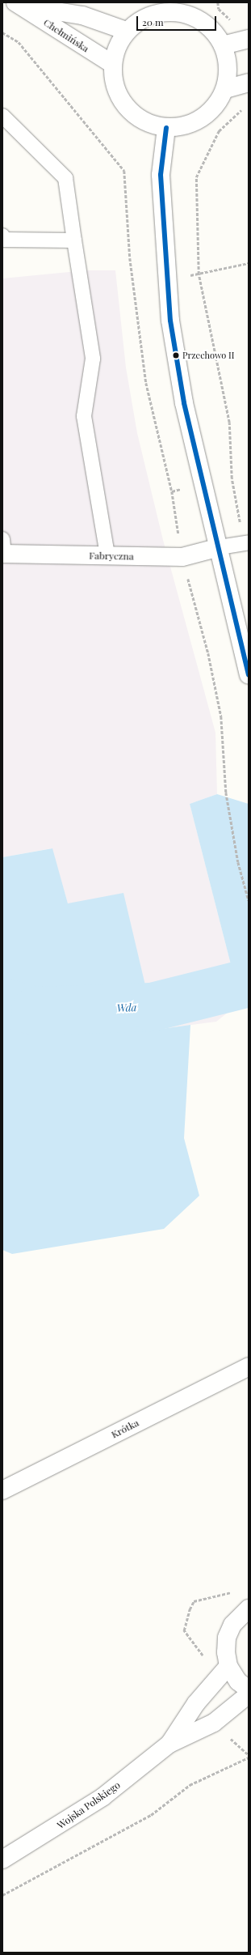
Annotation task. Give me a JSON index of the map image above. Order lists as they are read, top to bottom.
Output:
{
  "streets": {
    "street": [
      "Chełmińska",
      "Fabryczna",
      "Krótka",
      "Wojska Polskiego"
    ]
  },
  "water": ["Wda"],
  "places": ["Przechowo II"],
  "scale_bar": "20 m"
}
